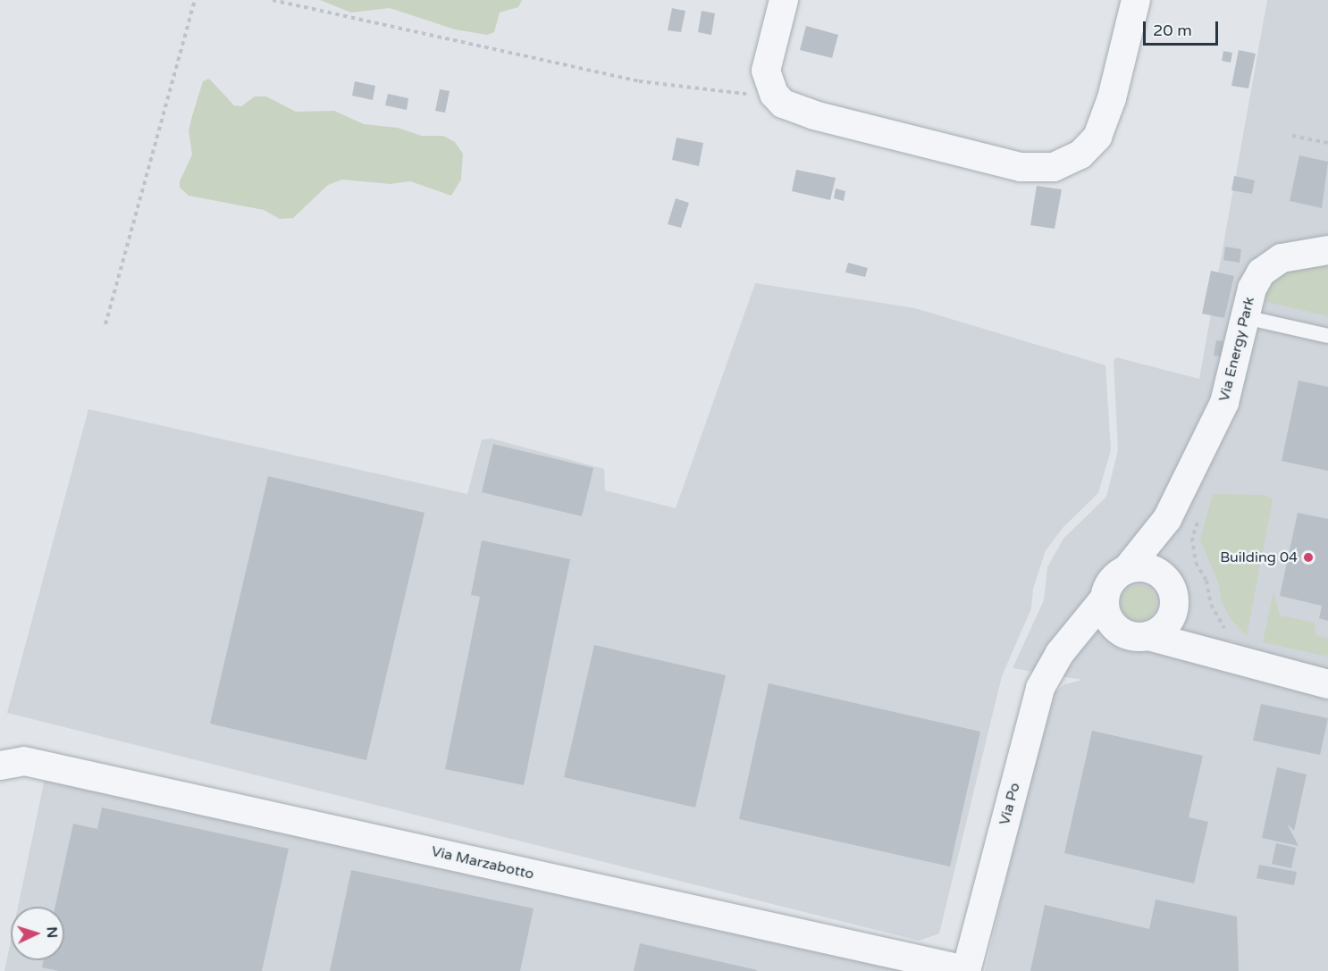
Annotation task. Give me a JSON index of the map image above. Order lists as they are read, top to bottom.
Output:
{
  "streets": {
    "street": ["Via Energy Park", "Via Po", "Via Marzabotto"]
  },
  "crossings": [
    ["Via Energy Park", "Via Po"],
    ["Via Po", "Via Marzabotto"]
  ],
  "places": ["Building 04"],
  "scale_bar": "20 m",
  "north": "right"
}
